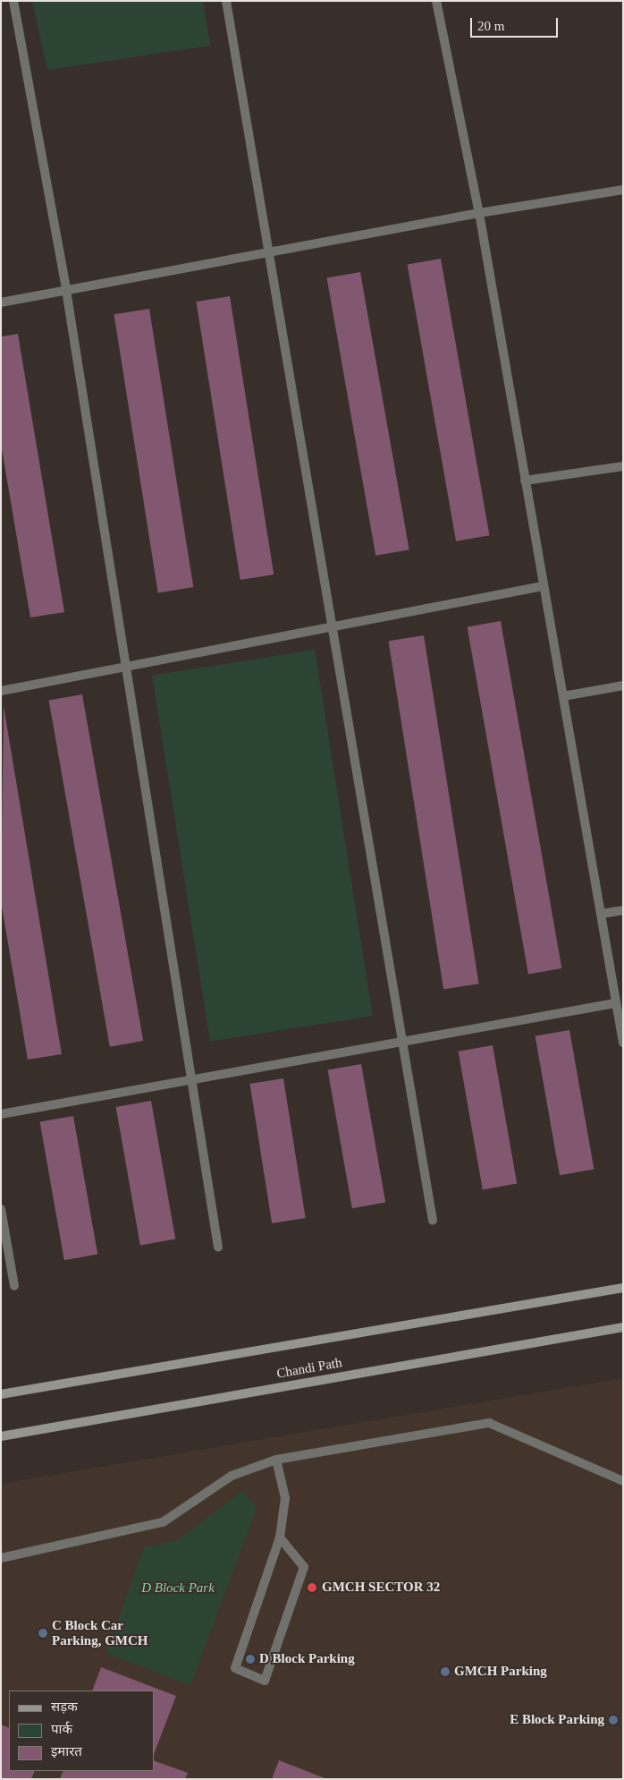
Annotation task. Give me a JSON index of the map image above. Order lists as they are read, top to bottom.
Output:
{
  "streets": {
    "main road": ["Chandi Path"]
  },
  "parks": ["D Block Park"],
  "places": [
    "GMCH SECTOR 32",
    "C Block Car Parking, GMCH",
    "D Block Parking",
    "GMCH Parking",
    "E Block Parking"
  ],
  "legend": ["सड़क", "पार्क", "इमारत"],
  "scale_bar": "20 m"
}
